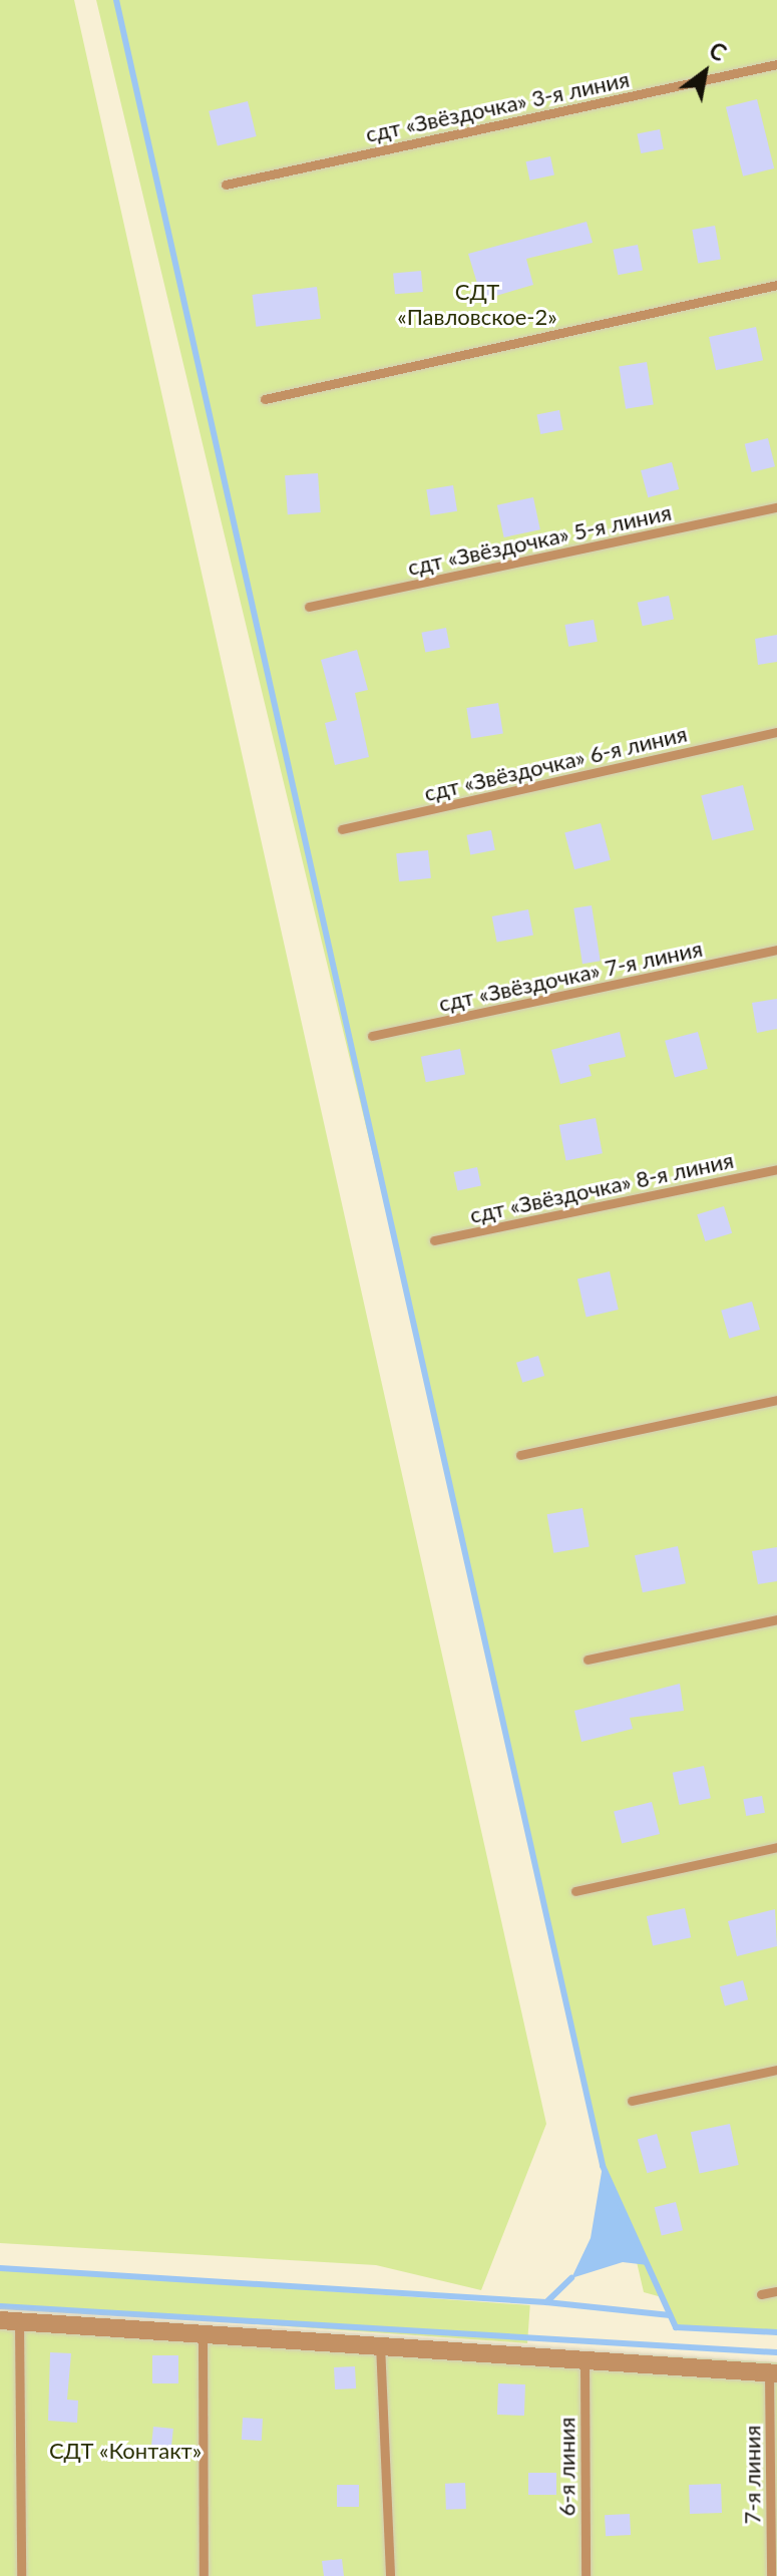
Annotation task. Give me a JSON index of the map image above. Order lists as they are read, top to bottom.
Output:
{
  "streets": {
    "lane": [
      "сдт «Звёздочка» 3-я линия",
      "сдт «Звёздочка» 5-я линия",
      "сдт «Звёздочка» 6-я линия",
      "сдт «Звёздочка» 7-я линия",
      "сдт «Звёздочка» 8-я линия",
      "6-я линия",
      "7-я линия"
    ]
  },
  "parks": ["СДТ «Павловское-2»", "СДТ «Контакт»"],
  "north": "top right"
}
